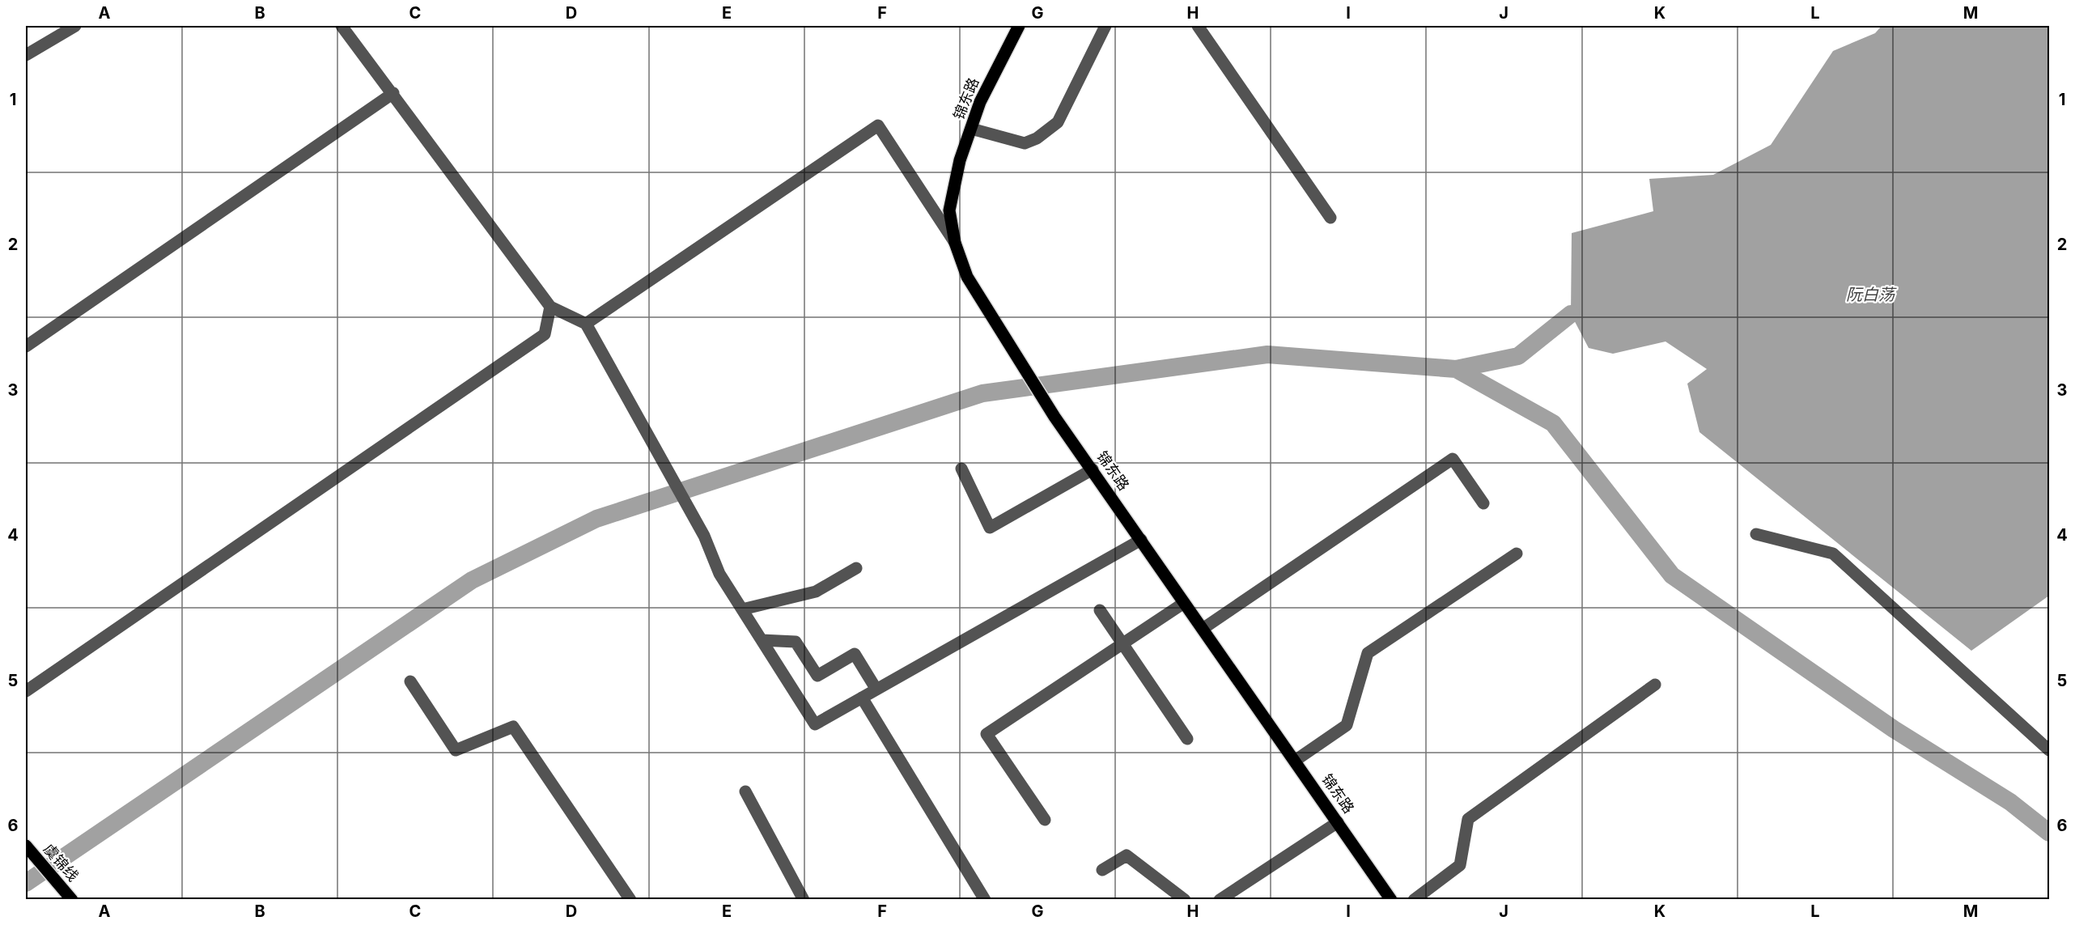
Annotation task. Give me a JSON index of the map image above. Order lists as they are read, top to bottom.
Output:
{
  "streets": {
    "main road": ["锦东路", "虞锦线"]
  },
  "water": ["阮白荡"],
  "grid": {
    "columns": [
      "A",
      "B",
      "C",
      "D",
      "E",
      "F",
      "G",
      "H",
      "I",
      "J",
      "K",
      "L",
      "M"
    ],
    "rows": [
      "1",
      "2",
      "3",
      "4",
      "5",
      "6"
    ]
  }
}
